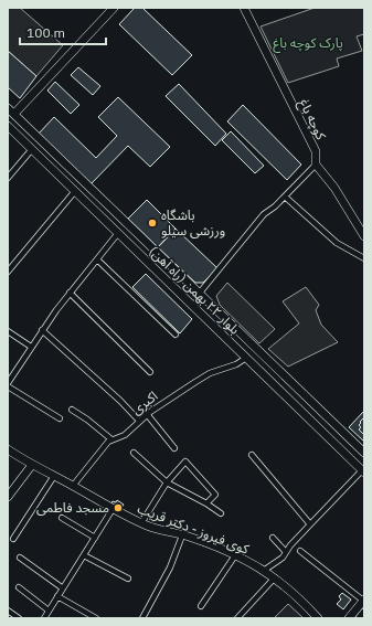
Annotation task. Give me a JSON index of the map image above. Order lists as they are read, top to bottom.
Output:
{
  "streets": {
    "main road": ["کوچه باغ", "بلوار ۲۲ بهمن (راه آهن)", "کوی فیروز - دکتر قریب"],
    "street": ["اکبری"]
  },
  "crossings": [
    ["بلوار ۲۲ بهمن (راه آهن)", "اکبری"],
    ["اکبری", "کوی فیروز - دکتر قریب"]
  ],
  "parks": ["پارک کوچه باغ"],
  "places": ["باشگاه ورزشی سیلو", "مسجد فاطمی"],
  "scale_bar": "100 m"
}
